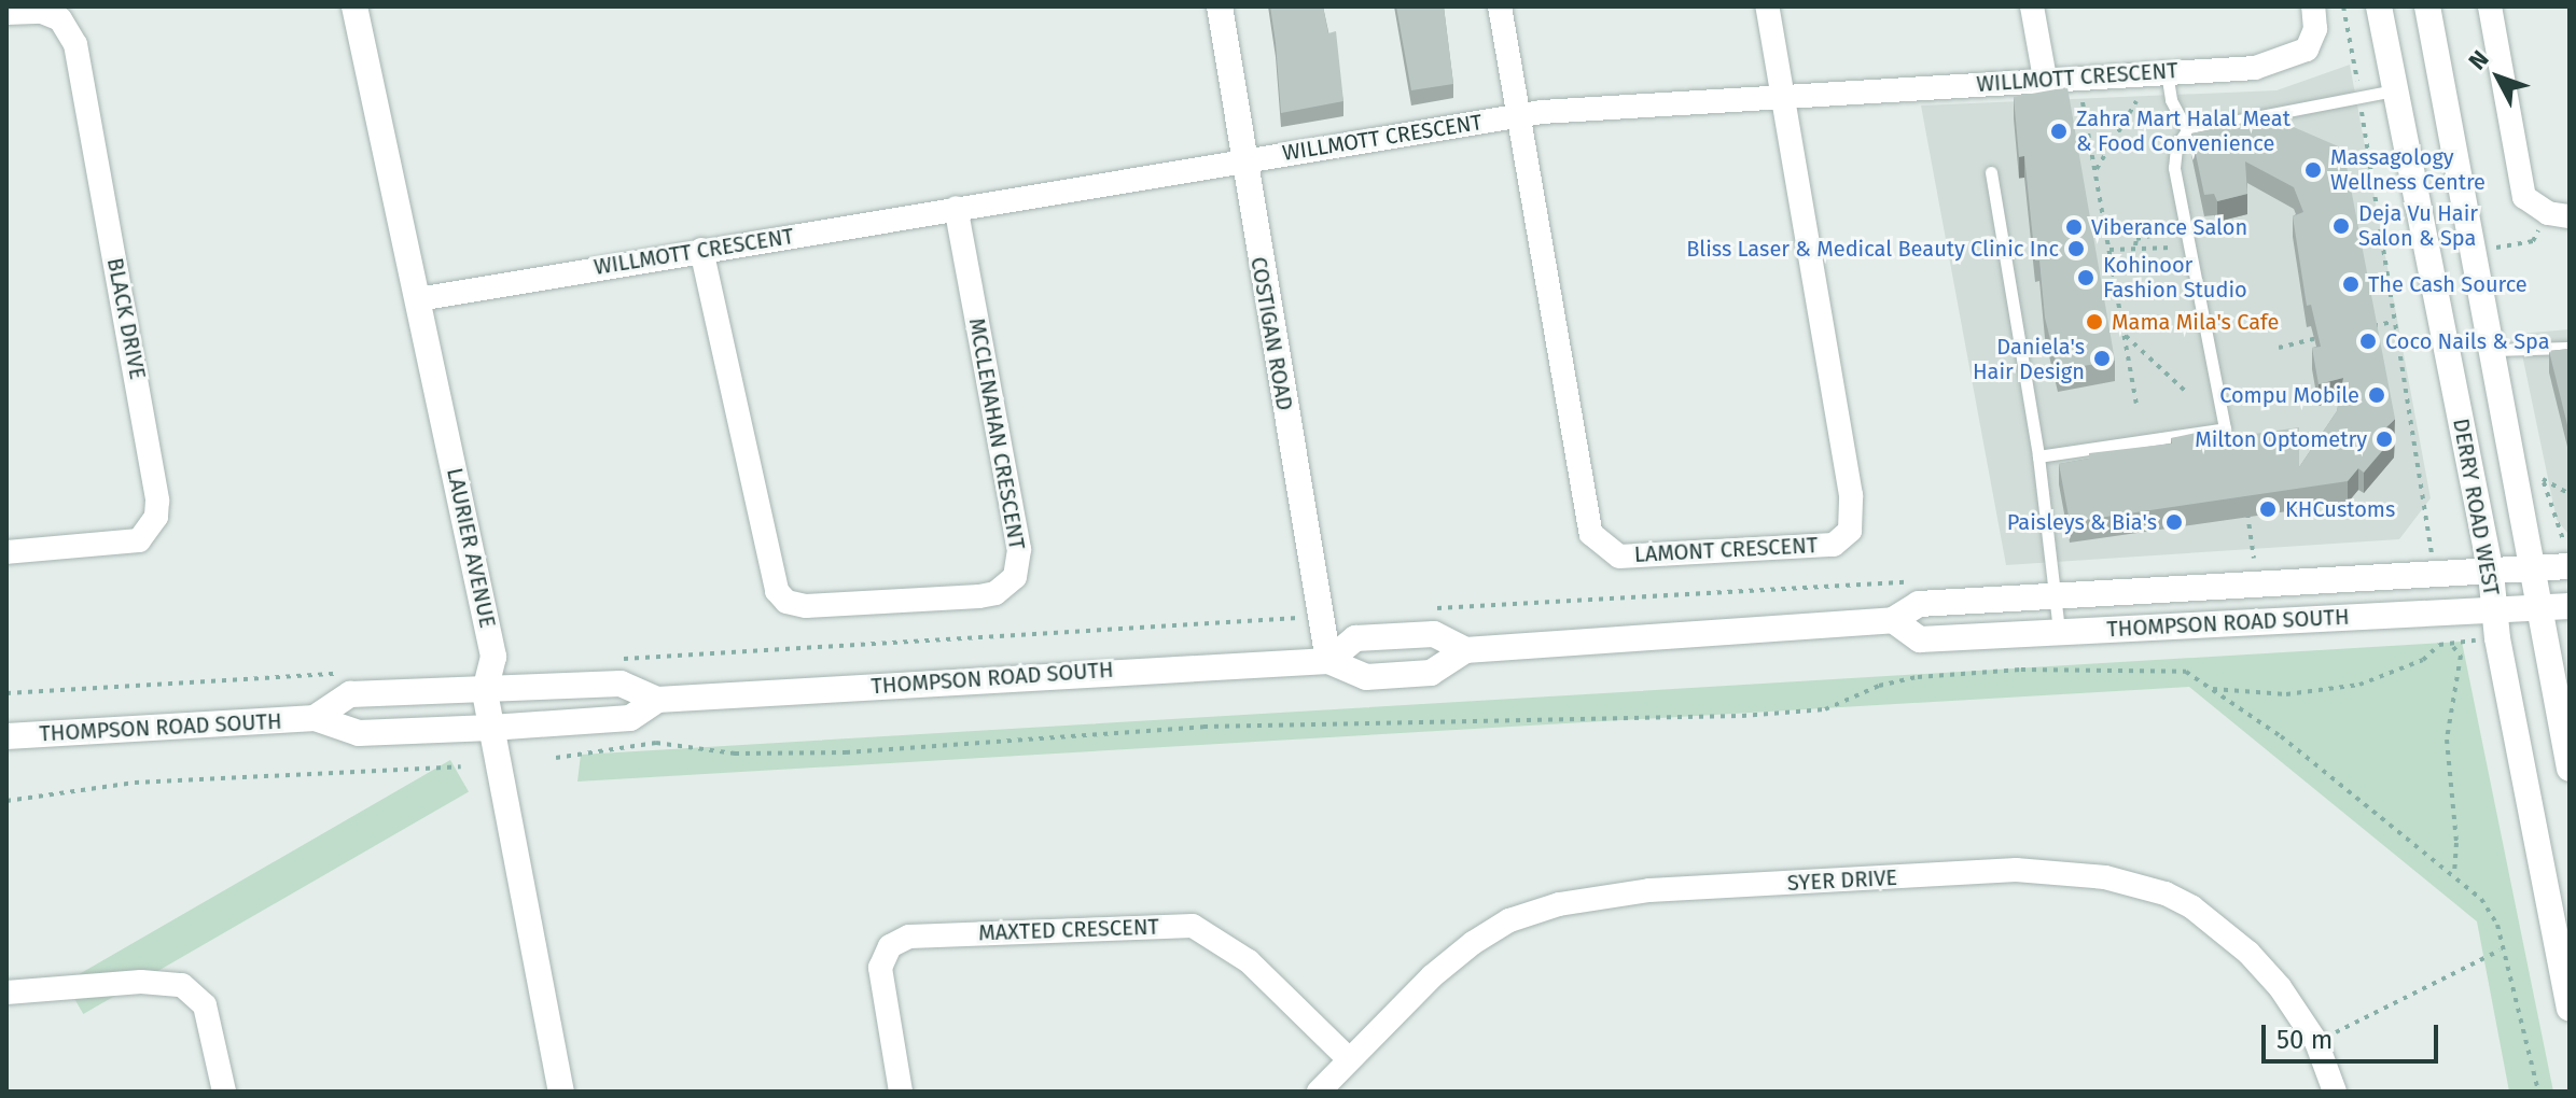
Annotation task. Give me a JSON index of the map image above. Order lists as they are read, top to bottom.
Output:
{
  "streets": {
    "main road": [
      "COSTIGAN ROAD",
      "DERRY ROAD WEST",
      "LAURIER AVENUE",
      "THOMPSON ROAD SOUTH"
    ],
    "street": [
      "WILLMOTT CRESCENT",
      "BLACK DRIVE",
      "MCCLENAHAN CRESCENT",
      "LAMONT CRESCENT",
      "SYER DRIVE",
      "MAXTED CRESCENT"
    ]
  },
  "crossings": [
    ["WILLMOTT CRESCENT", "COSTIGAN ROAD"],
    ["WILLMOTT CRESCENT", "MCCLENAHAN CRESCENT"],
    ["WILLMOTT CRESCENT", "LAURIER AVENUE"],
    ["WILLMOTT CRESCENT", "LAMONT CRESCENT"],
    ["COSTIGAN ROAD", "THOMPSON ROAD SOUTH"],
    ["DERRY ROAD WEST", "THOMPSON ROAD SOUTH"],
    ["LAURIER AVENUE", "THOMPSON ROAD SOUTH"],
    ["SYER DRIVE", "MAXTED CRESCENT"]
  ],
  "places": [
    "Zahra Mart Halal Meat & Food Convenience",
    "Massagology Wellness Centre",
    "Deja Vu Hair Salon & Spa",
    "Viberance Salon",
    "Bliss Laser & Medical Beauty Clinic Inc",
    "Kohinoor Fashion Studio",
    "The Cash Source",
    "Mama Mila's Cafe",
    "Coco Nails & Spa",
    "Daniela's Hair Design",
    "Compu Mobile",
    "Milton Optometry",
    "KHCustoms",
    "Paisleys & Bia's"
  ],
  "scale_bar": "50 m",
  "north": "top left"
}
